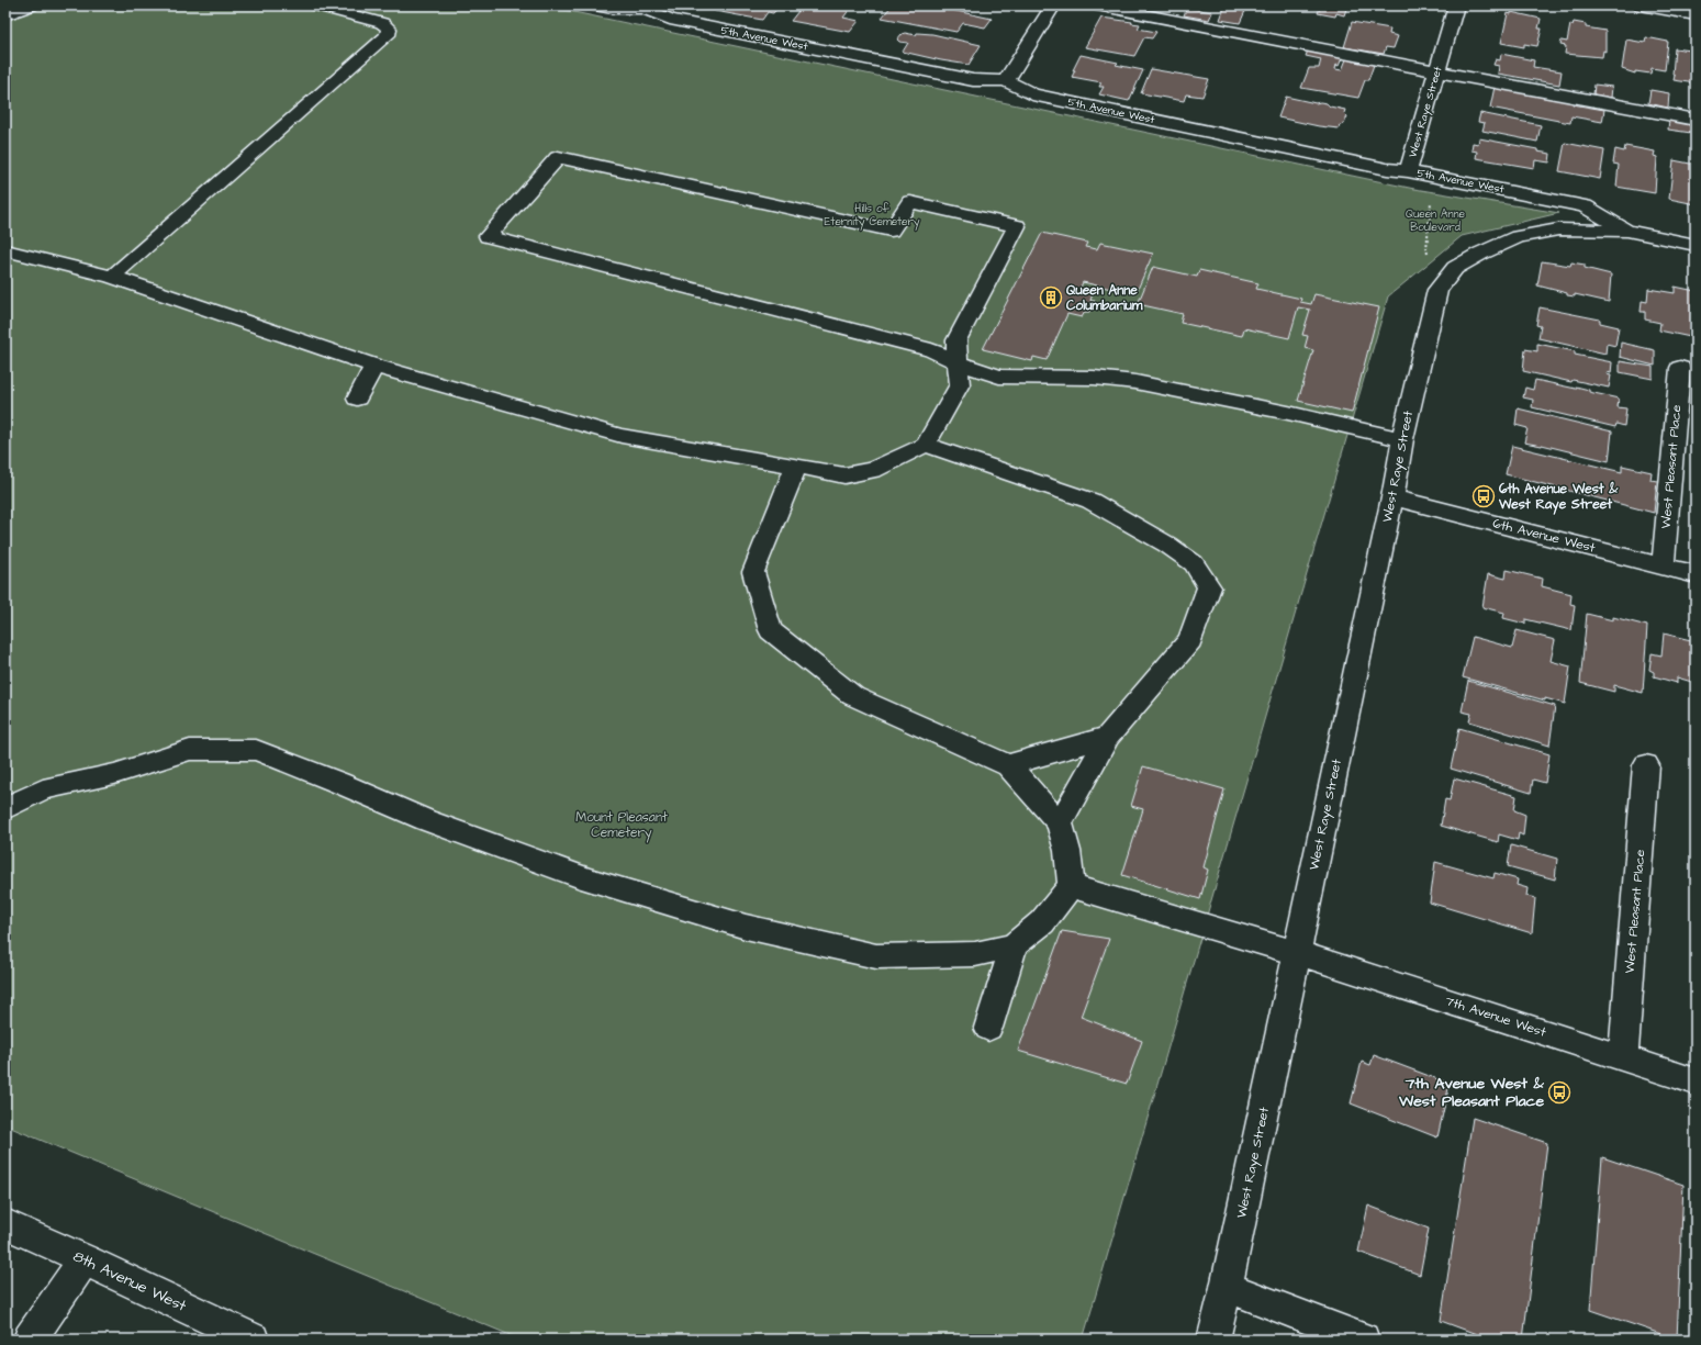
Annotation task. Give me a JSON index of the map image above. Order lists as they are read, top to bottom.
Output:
{
  "streets": {
    "street": [
      "5th Avenue West",
      "West Raye Street",
      "West Pleasant Place",
      "6th Avenue West",
      "7th Avenue West",
      "8th Avenue West"
    ]
  },
  "crossings": [
    ["5th Avenue West", "West Raye Street"],
    ["West Raye Street", "6th Avenue West"],
    ["West Raye Street", "7th Avenue West"],
    ["West Pleasant Place", "6th Avenue West"],
    ["West Pleasant Place", "7th Avenue West"]
  ],
  "parks": ["Hills of Eternity Cemetery", "Queen Anne Boulevard", "Mount Pleasant Cemetery"],
  "places": {
    "building": ["Queen Anne Columbarium"],
    "bus stop": ["6th Avenue West & West Raye Street", "7th Avenue West & West Pleasant Place"]
  }
}
